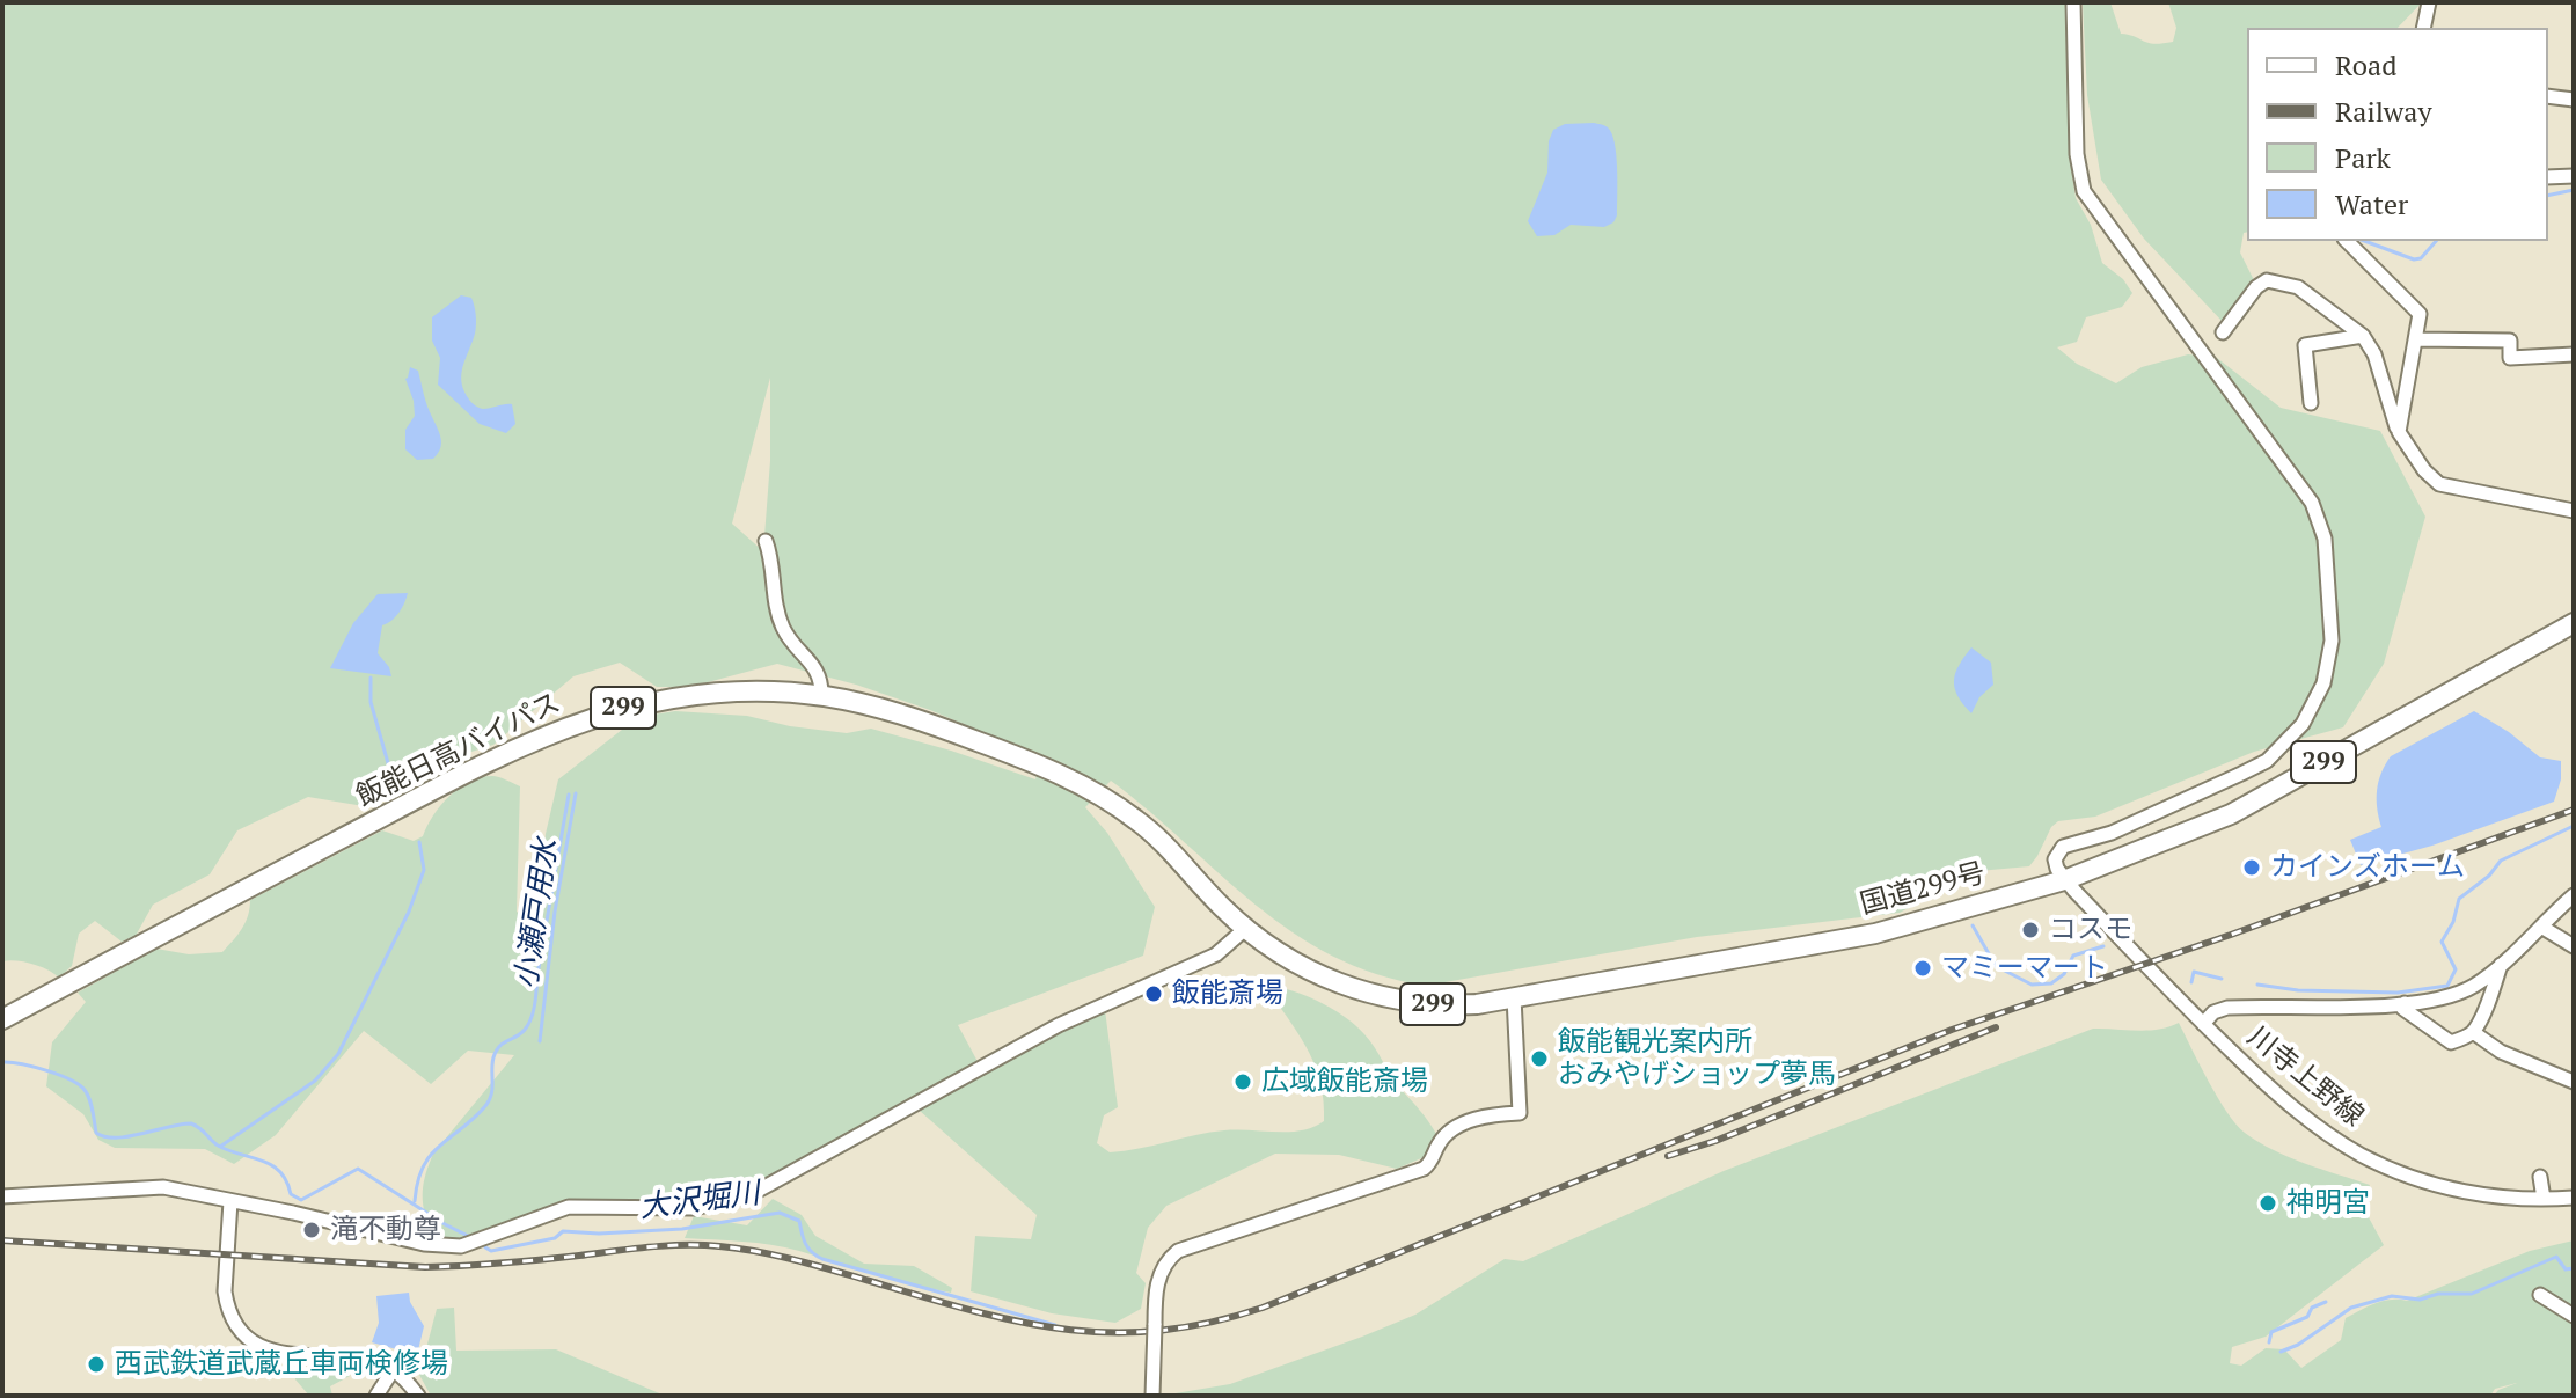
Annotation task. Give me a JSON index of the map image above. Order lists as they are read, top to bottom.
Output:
{
  "streets": {
    "highway": ["299", "飯能日高バイパス", "国道299号"],
    "street": ["川寺上野線"]
  },
  "crossings": [
    ["飯能日高バイパス", "国道299号"],
    ["国道299号", "川寺上野線"]
  ],
  "water": ["小瀬戸用水", "大沢堀川"],
  "places": [
    "カインズホーム",
    "コスモ",
    "マミーマート",
    "飯能斎場",
    "飯能観光案内所 おみやげショップ夢馬",
    "広域飯能斎場",
    "神明宮",
    "滝不動尊",
    "西武鉄道武蔵丘車両検修場"
  ],
  "legend": [
    "Road",
    "Railway",
    "Park",
    "Water"
  ]
}
